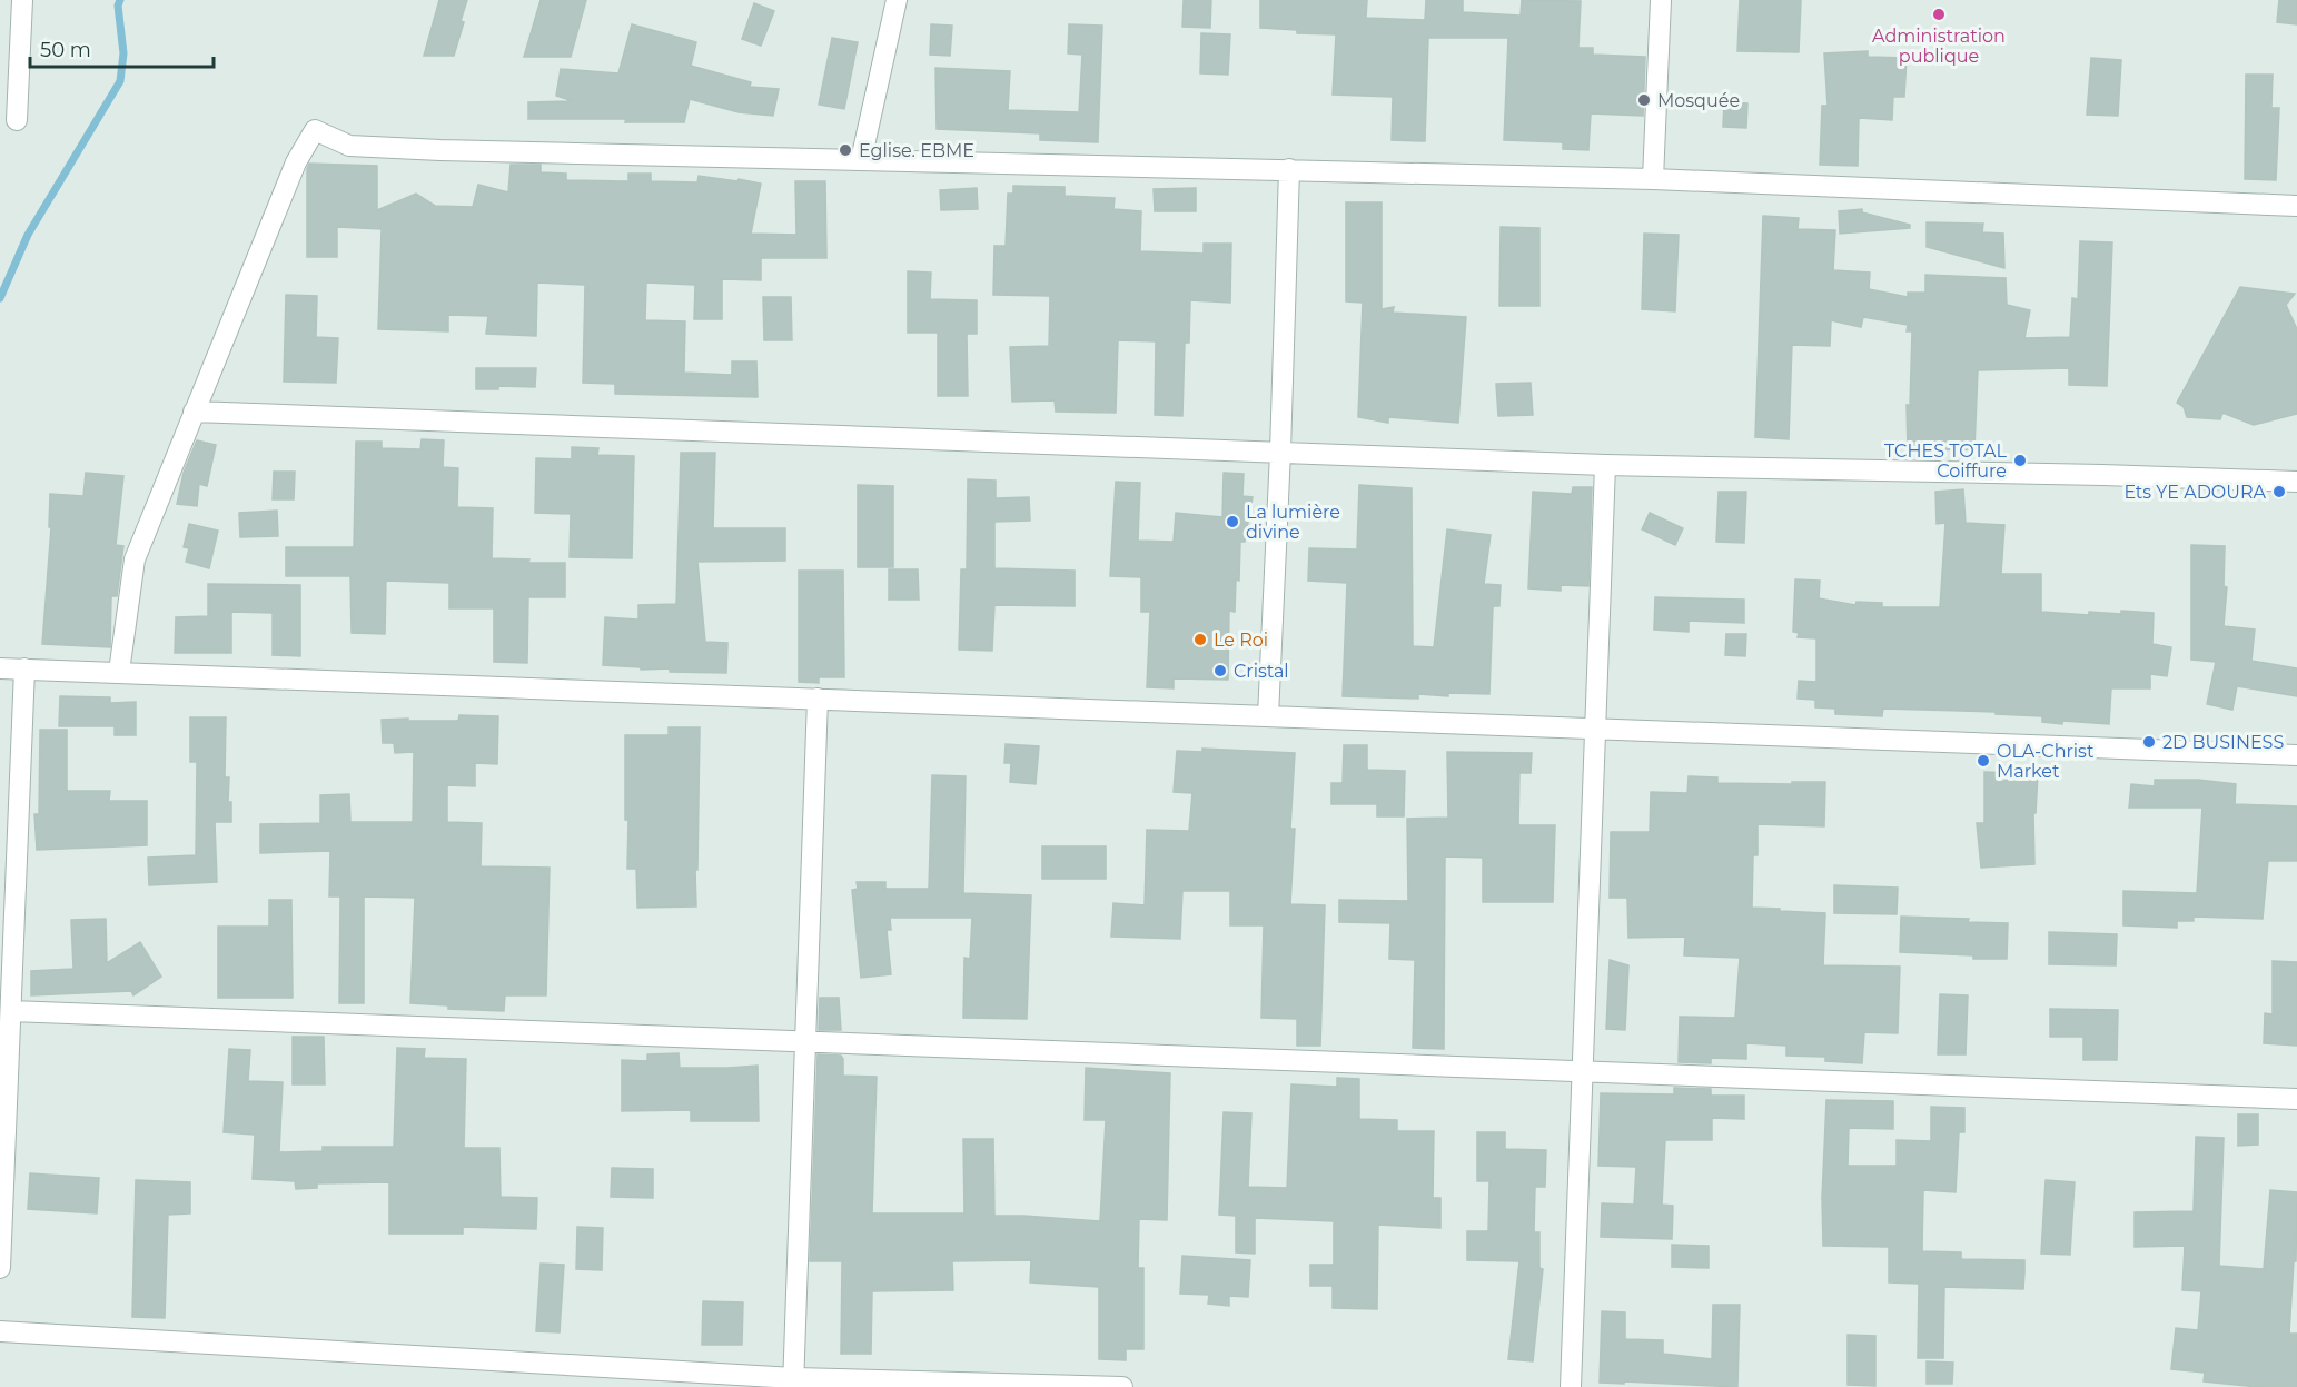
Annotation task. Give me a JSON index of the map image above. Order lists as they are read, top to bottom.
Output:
{
  "places": [
    "Administration publique",
    "Mosquée",
    "Eglise. EBME",
    "TCHES TOTAL Coiffure",
    "Ets YE ADOURA",
    "La lumière divine",
    "Le Roi",
    "Cristal",
    "2D BUSINESS",
    "OLA-Christ Market"
  ],
  "scale_bar": "50 m"
}
